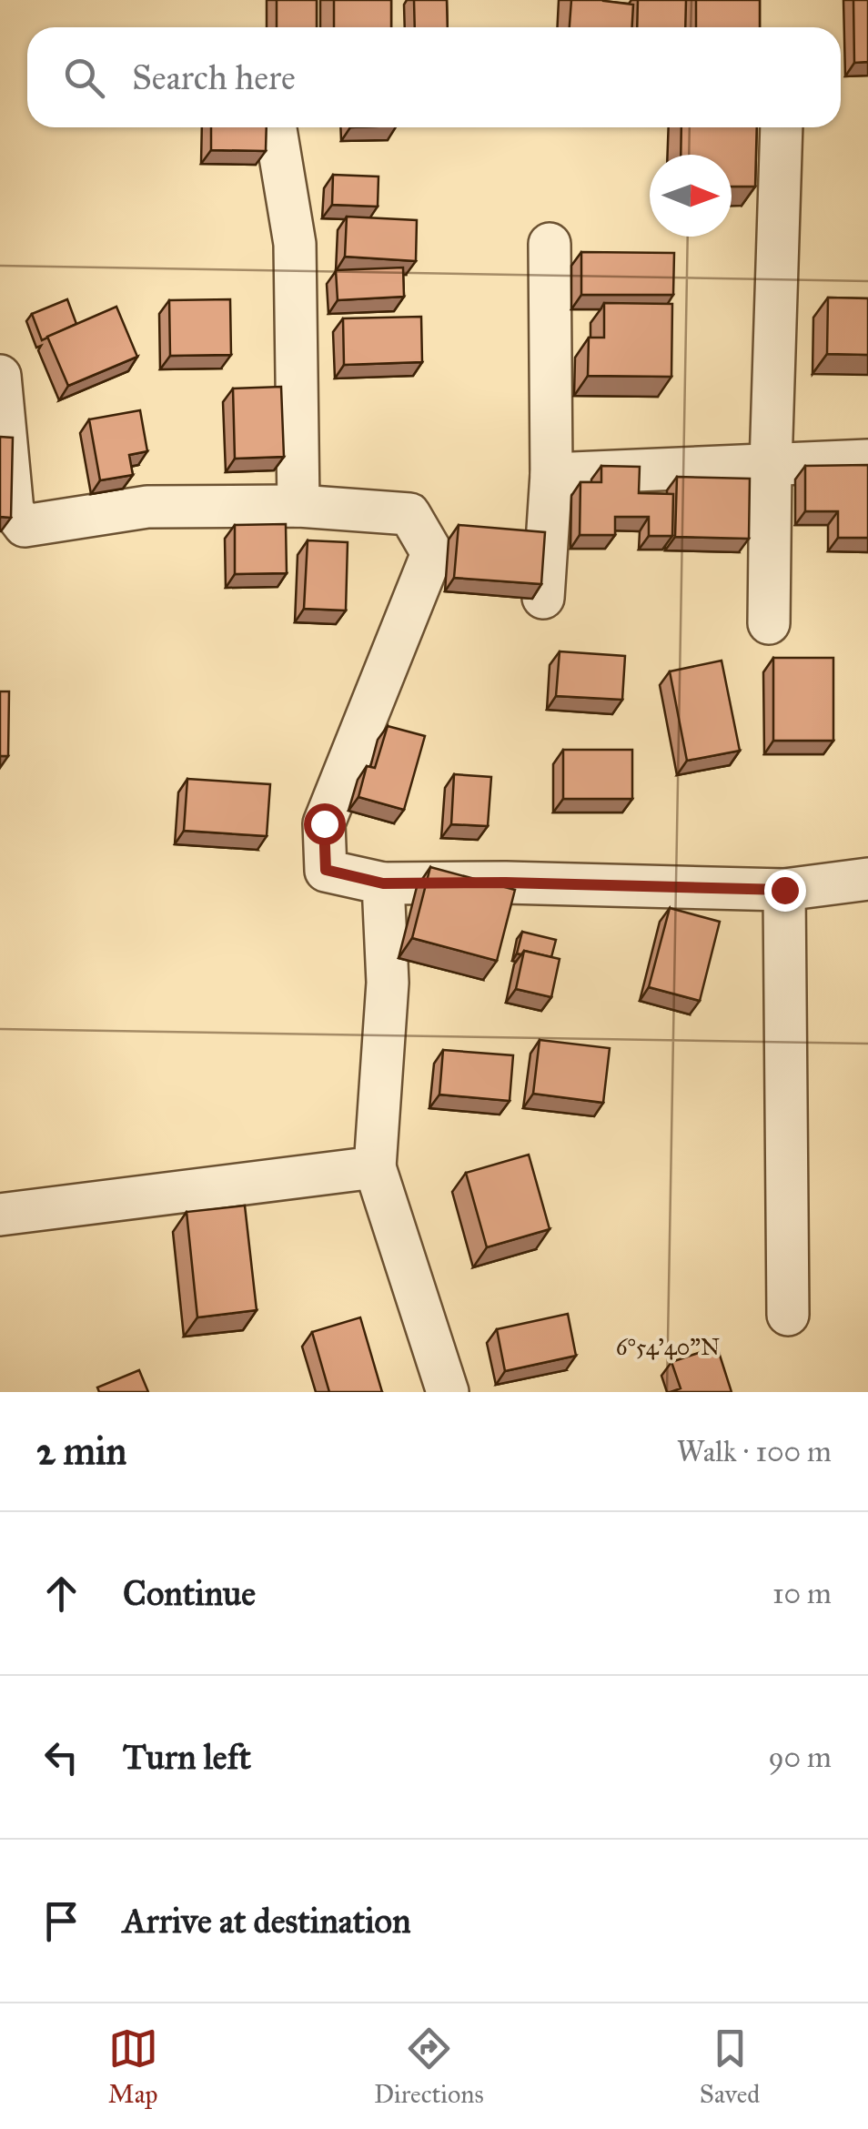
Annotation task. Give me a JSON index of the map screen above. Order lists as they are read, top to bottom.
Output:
{
  "north": "right",
  "page": {
    "search": "Search here",
    "heading": ["2 min", "Walk · 100 m"],
    "list": [
      ["Continue", "10 m"],
      ["Turn left", "90 m"],
      "Arrive at destination"
    ],
    "nav": ["Map", "Directions", "Saved"]
  },
  "coordinates": ["6°54'40\"N"]
}
